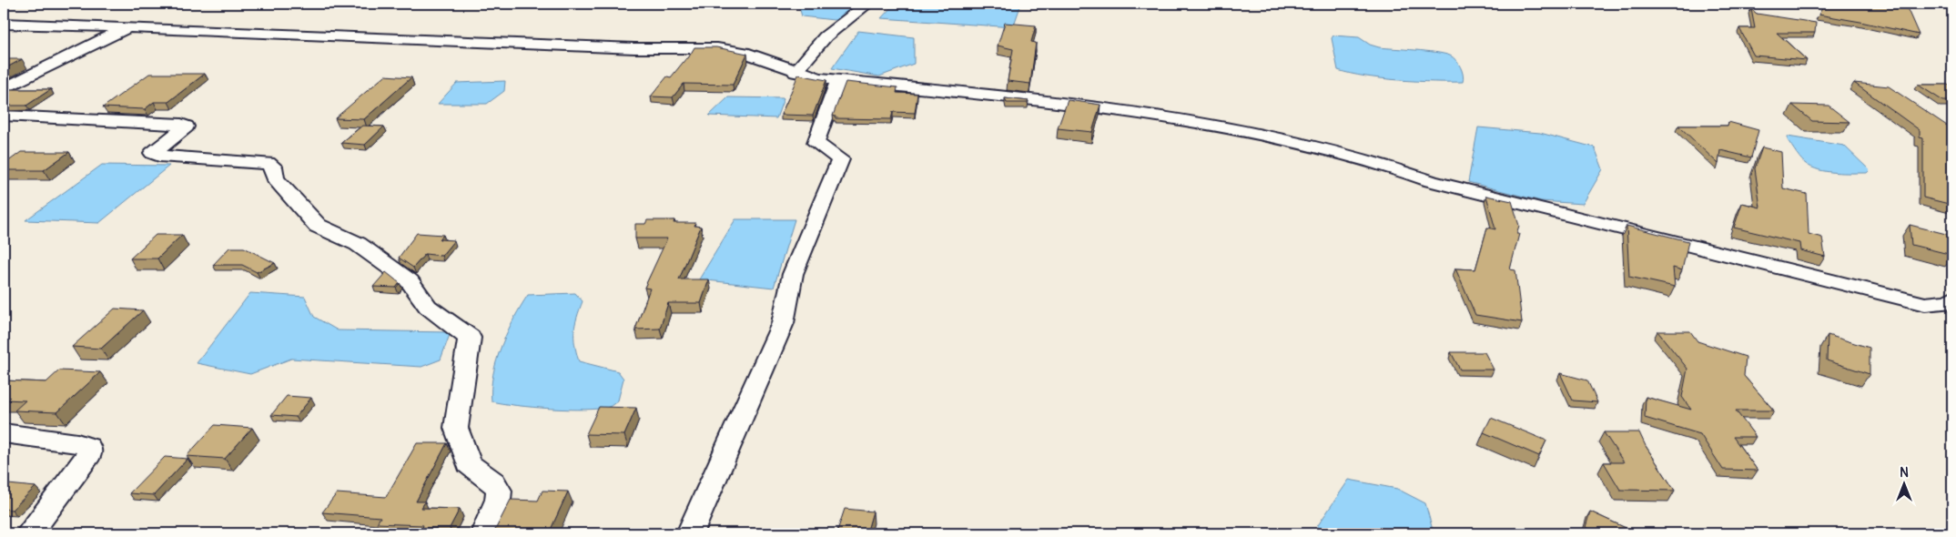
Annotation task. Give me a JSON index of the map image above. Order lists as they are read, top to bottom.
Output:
{
  "north": "top"
}
